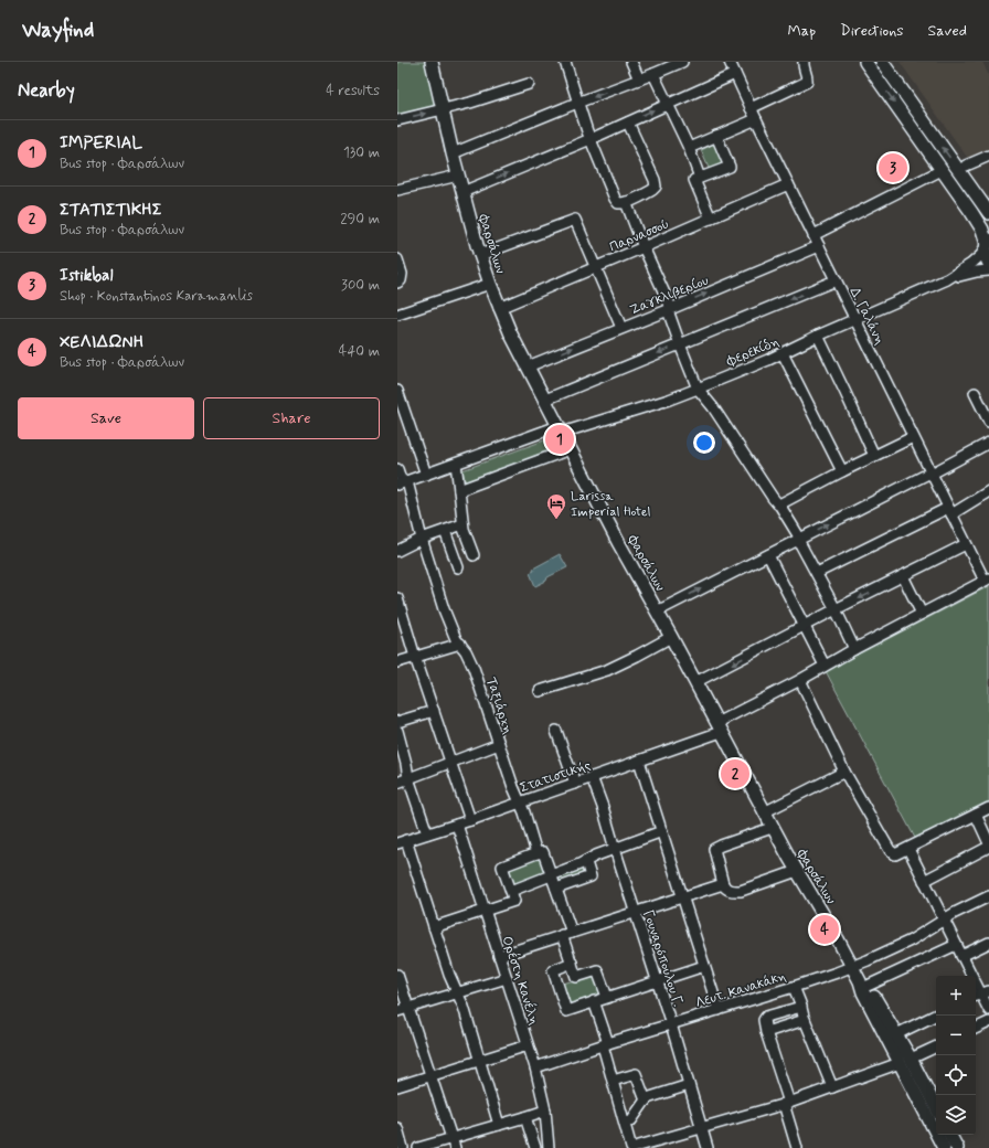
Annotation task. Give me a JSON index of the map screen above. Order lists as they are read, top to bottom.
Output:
{
  "streets": {
    "main road": ["Φαρσάλων"],
    "street": [
      "Παρνασσού",
      "Ζαγκλιβερίου",
      "Δ. Γαλάνη",
      "Φερεκίδη",
      "Ταξιάρχη",
      "Στατιστικής",
      "Γουναρόπουλου Γ.",
      "Ορέστη Κανέλη",
      "Λευτ. Κανακάκη"
    ]
  },
  "crossings": [
    ["Παρνασσού", "Φαρσάλων"],
    ["Παρνασσού", "Δ. Γαλάνη"],
    ["Φαρσάλων", "Ζαγκλιβερίου"],
    ["Φαρσάλων", "Φερεκίδη"],
    ["Φαρσάλων", "Στατιστικής"],
    ["Φαρσάλων", "Λευτ. Κανακάκη"],
    ["Ζαγκλιβερίου", "Δ. Γαλάνη"],
    ["Δ. Γαλάνη", "Φερεκίδη"],
    ["Δ. Γαλάνη", "Στατιστικής"],
    ["Φερεκίδη", "Ταξιάρχη"],
    ["Ταξιάρχη", "Στατιστικής"],
    ["Στατιστικής", "Γουναρόπουλου Γ."],
    ["Στατιστικής", "Ορέστη Κανέλη"],
    ["Γουναρόπουλου Γ.", "Λευτ. Κανακάκη"],
    ["Ορέστη Κανέλη", "Λευτ. Κανακάκη"]
  ],
  "places": {
    "hotel": ["Larissa Imperial Hotel"]
  },
  "page": {
    "header": "Wayfind",
    "nav": ["Map", "Directions", "Saved"],
    "heading": ["Nearby", "4 results"],
    "list": [
      {
        "mark": "1",
        "name": "IMPERIAL",
        "note": "Bus stop · Φαρσάλων",
        "value": "130 m"
      },
      {
        "mark": "2",
        "name": "ΣΤΑΤΙΣΤΙΚΗΣ",
        "note": "Bus stop · Φαρσάλων",
        "value": "290 m"
      },
      {
        "mark": "3",
        "name": "Istikbal",
        "note": "Shop · Κonstantinos Karamanlis",
        "value": "300 m"
      },
      {
        "mark": "4",
        "name": "ΧΕΛΙΔΩΝΗ",
        "note": "Bus stop · Φαρσάλων",
        "value": "440 m"
      }
    ],
    "pins": [
      "3",
      "1",
      "2",
      "4"
    ],
    "buttons": ["Save", "Share"],
    "map_buttons": ["+", "−"]
  }
}
